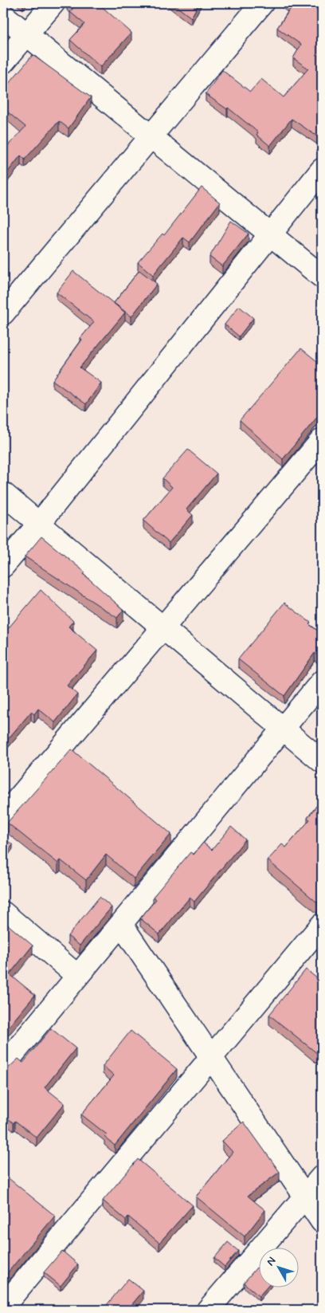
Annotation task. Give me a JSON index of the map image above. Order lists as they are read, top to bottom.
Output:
{
  "north": "top left"
}
